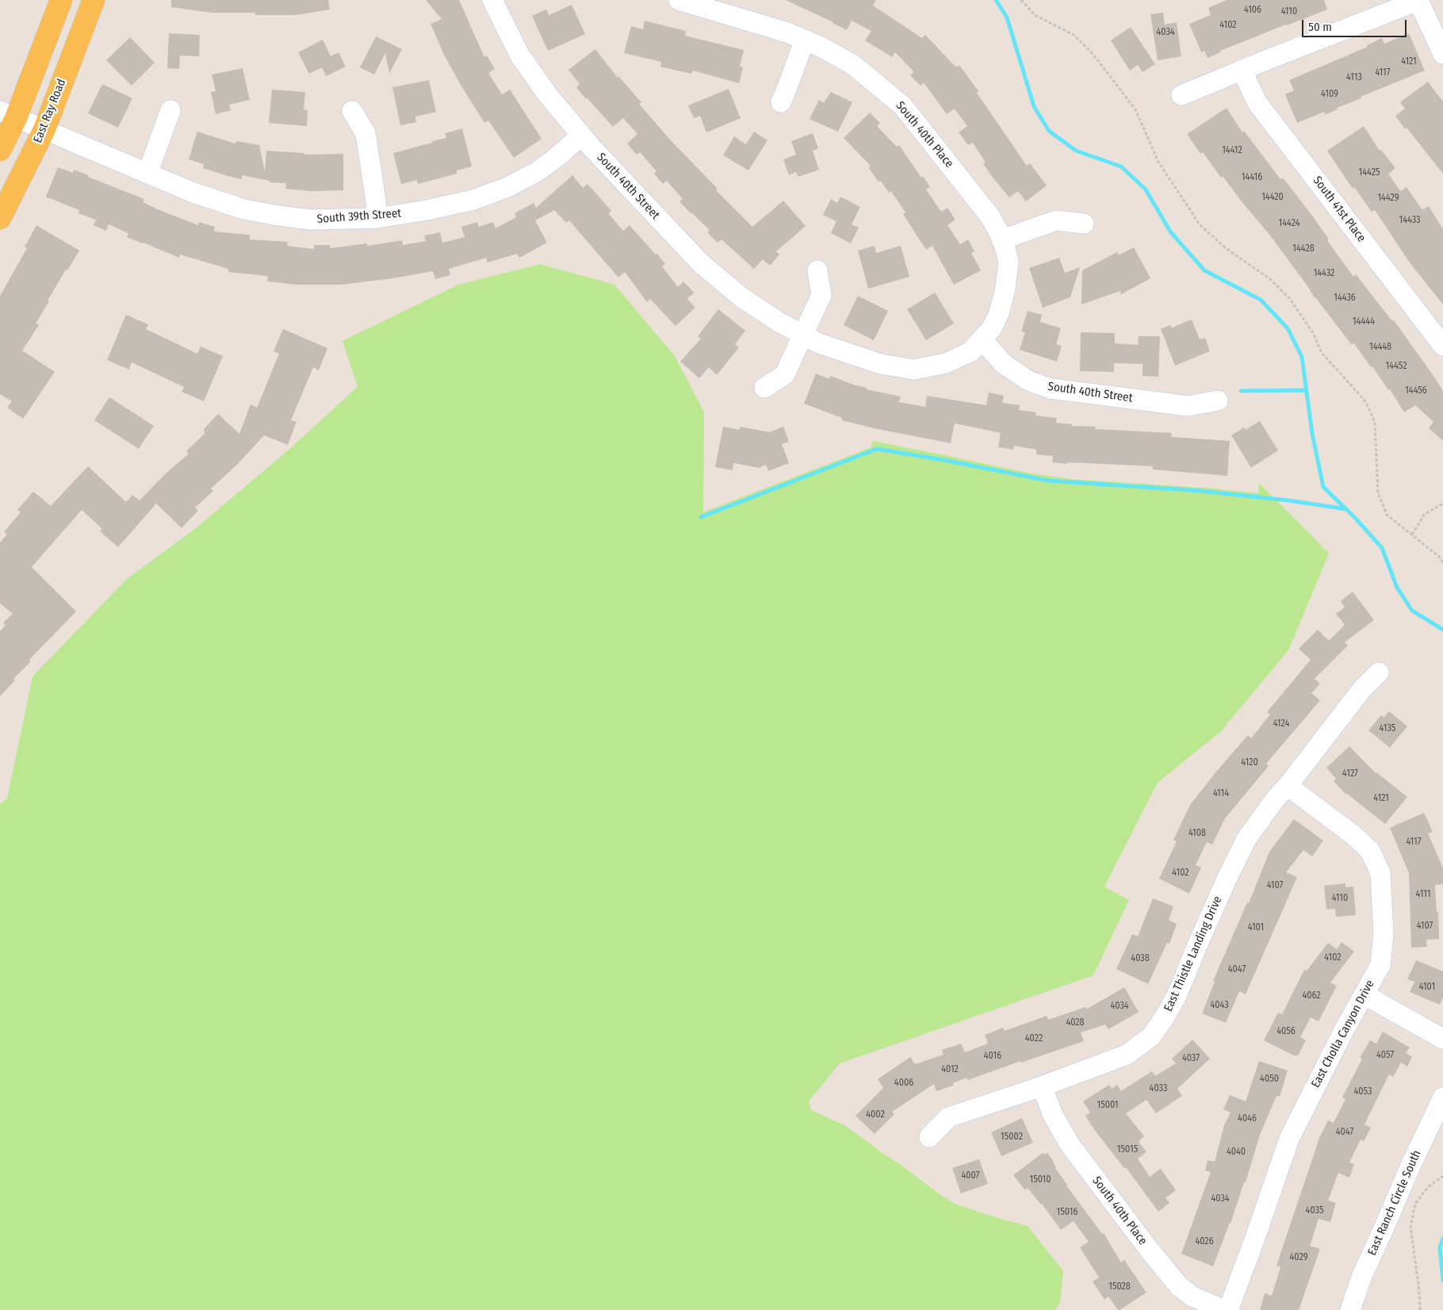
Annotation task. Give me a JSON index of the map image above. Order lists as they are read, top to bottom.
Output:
{
  "streets": {
    "main road": ["East Ray Road"],
    "street": [
      "South 40th Place",
      "South 40th Street",
      "South 41st Place",
      "South 39th Street",
      "East Thistle Landing Drive",
      "East Cholla Canyon Drive",
      "East Ranch Circle South"
    ]
  },
  "crossings": [
    ["East Ray Road", "South 39th Street"],
    ["South 40th Place", "South 40th Street"],
    ["South 40th Place", "East Thistle Landing Drive"],
    ["South 40th Street", "South 39th Street"],
    ["East Thistle Landing Drive", "East Cholla Canyon Drive"]
  ],
  "house_numbers": [
    "4106",
    "4110",
    "4102",
    "4034",
    "4121",
    "4117",
    "4113",
    "4109",
    "14412",
    "14425",
    "14416",
    "14420",
    "14429",
    "14433",
    "14424",
    "14428",
    "14432",
    "14436",
    "14444",
    "14448",
    "14452",
    "14456",
    "4124",
    "4135",
    "4120",
    "4127",
    "4114",
    "4121",
    "4108",
    "4117",
    "4102",
    "4107",
    "4111",
    "4110",
    "4107",
    "4101",
    "4102",
    "4038",
    "4047",
    "4101",
    "4062",
    "4043",
    "4034",
    "4028",
    "4056",
    "4022",
    "4057",
    "4016",
    "4037",
    "4012",
    "4050",
    "4006",
    "4033",
    "4053",
    "15001",
    "4002",
    "4046",
    "4047",
    "15002",
    "15015",
    "4040",
    "4007",
    "15010",
    "4034",
    "4035",
    "15016",
    "4026",
    "4029",
    "15028"
  ],
  "scale_bar": "50 m"
}
